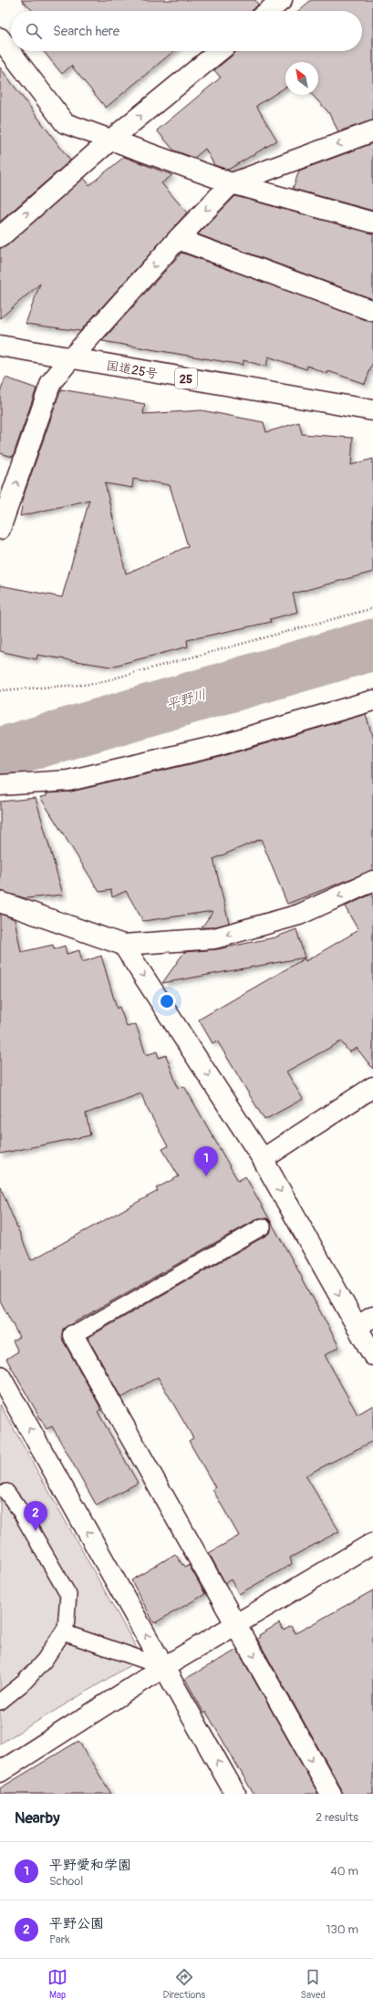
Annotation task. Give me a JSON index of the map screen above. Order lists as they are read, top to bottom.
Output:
{
  "streets": {
    "main road": ["国道25号", "25"]
  },
  "water": ["平野川"],
  "north": "top left",
  "page": {
    "search": "Search here",
    "pins": ["1", "2"],
    "heading": ["Nearby", "2 results"],
    "list": [
      {
        "mark": "1",
        "name": "平野愛和学園",
        "note": "School",
        "value": "40 m"
      },
      {
        "mark": "2",
        "name": "平野公園",
        "note": "Park",
        "value": "130 m"
      }
    ],
    "nav": ["Map", "Directions", "Saved"]
  }
}
